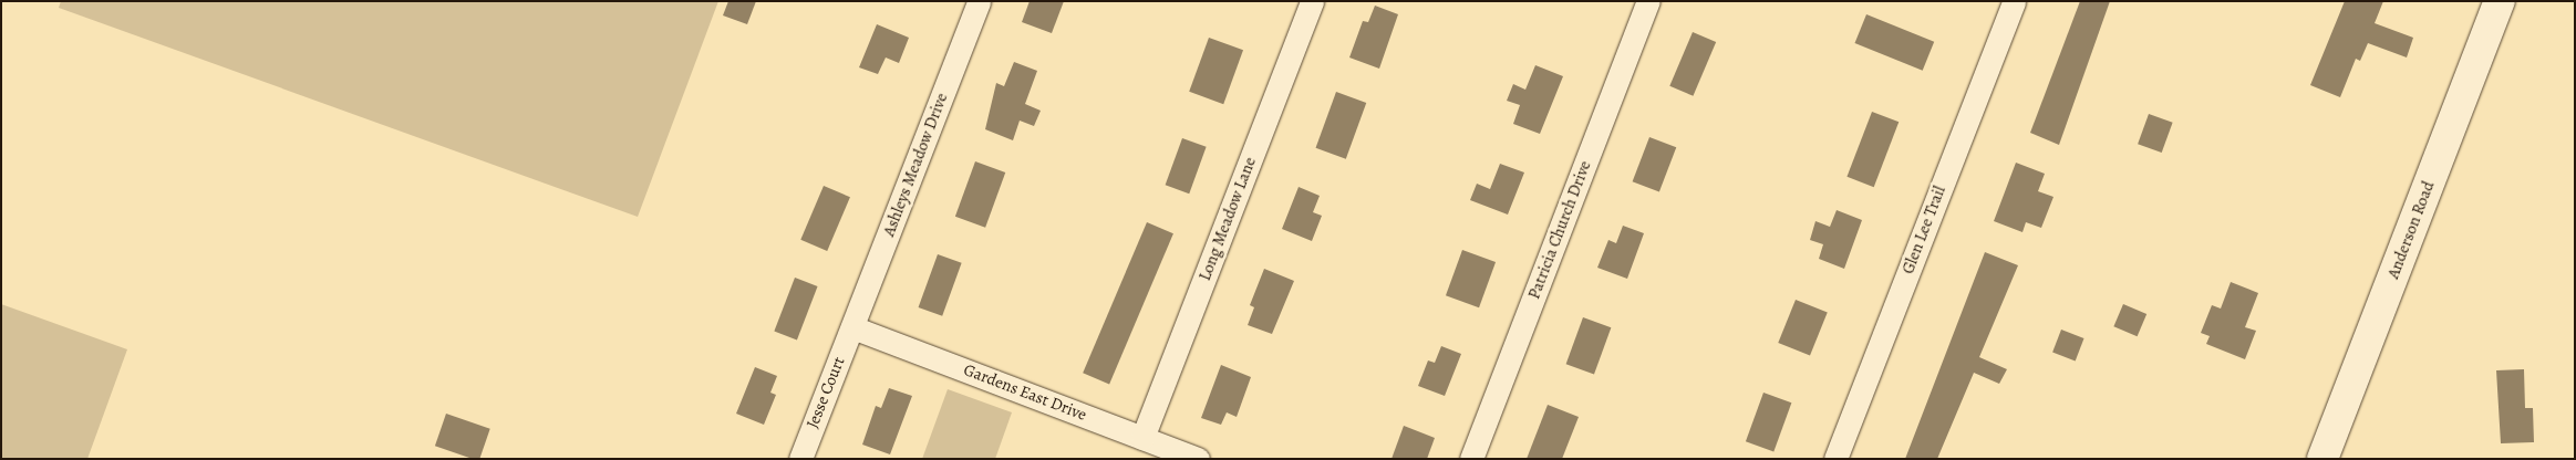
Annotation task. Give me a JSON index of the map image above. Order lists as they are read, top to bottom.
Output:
{
  "streets": {
    "street": [
      "Ashleys Meadow Drive",
      "Long Meadow Lane",
      "Patricia Church Drive",
      "Glen Lee Trail",
      "Anderson Road",
      "Jesse Court",
      "Gardens East Drive"
    ]
  },
  "crossings": [
    ["Ashleys Meadow Drive", "Jesse Court"],
    ["Ashleys Meadow Drive", "Gardens East Drive"],
    ["Long Meadow Lane", "Gardens East Drive"],
    ["Jesse Court", "Gardens East Drive"]
  ]
}
